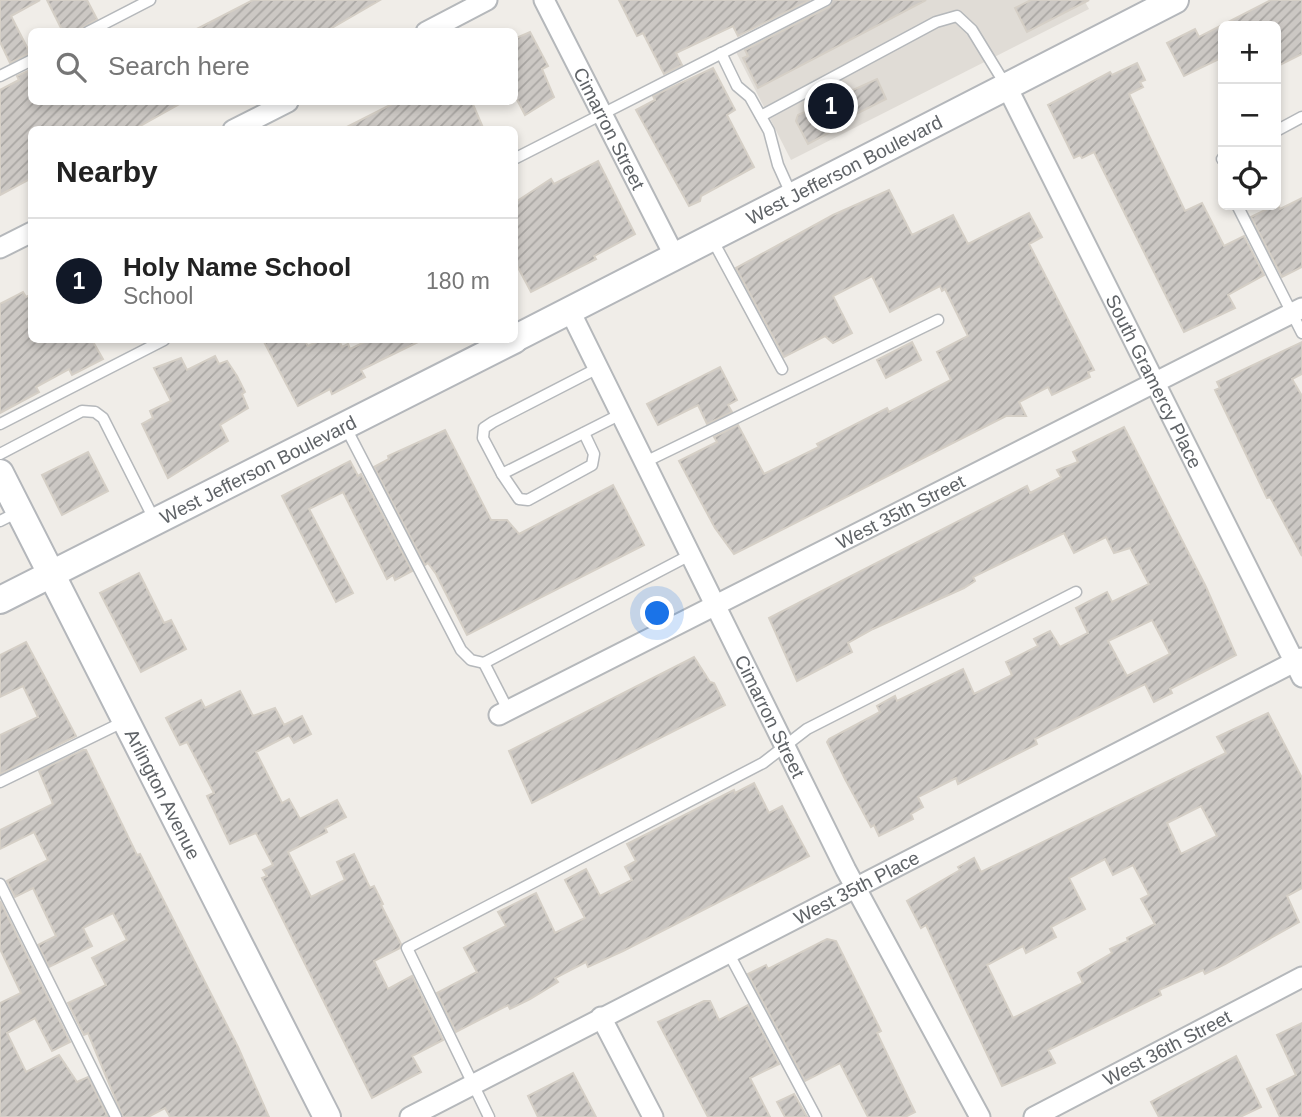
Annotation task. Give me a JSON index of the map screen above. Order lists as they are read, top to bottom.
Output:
{
  "streets": {
    "main road": ["West Jefferson Boulevard", "Arlington Avenue"],
    "street": [
      "Cimarron Street",
      "South Gramercy Place",
      "West 35th Street",
      "West 35th Place",
      "West 36th Street"
    ]
  },
  "crossings": [
    ["Cimarron Street", "West Jefferson Boulevard"],
    ["Cimarron Street", "West 35th Street"],
    ["Cimarron Street", "West 35th Place"],
    ["West Jefferson Boulevard", "South Gramercy Place"],
    ["West Jefferson Boulevard", "Arlington Avenue"],
    ["South Gramercy Place", "West 35th Street"],
    ["South Gramercy Place", "West 35th Place"]
  ],
  "page": {
    "map_buttons": ["+", "−"],
    "search": "Search here",
    "pins": "1",
    "heading": "Nearby",
    "list": [
      {
        "mark": "1",
        "name": "Holy Name School",
        "note": "School",
        "value": "180 m"
      }
    ]
  }
}
